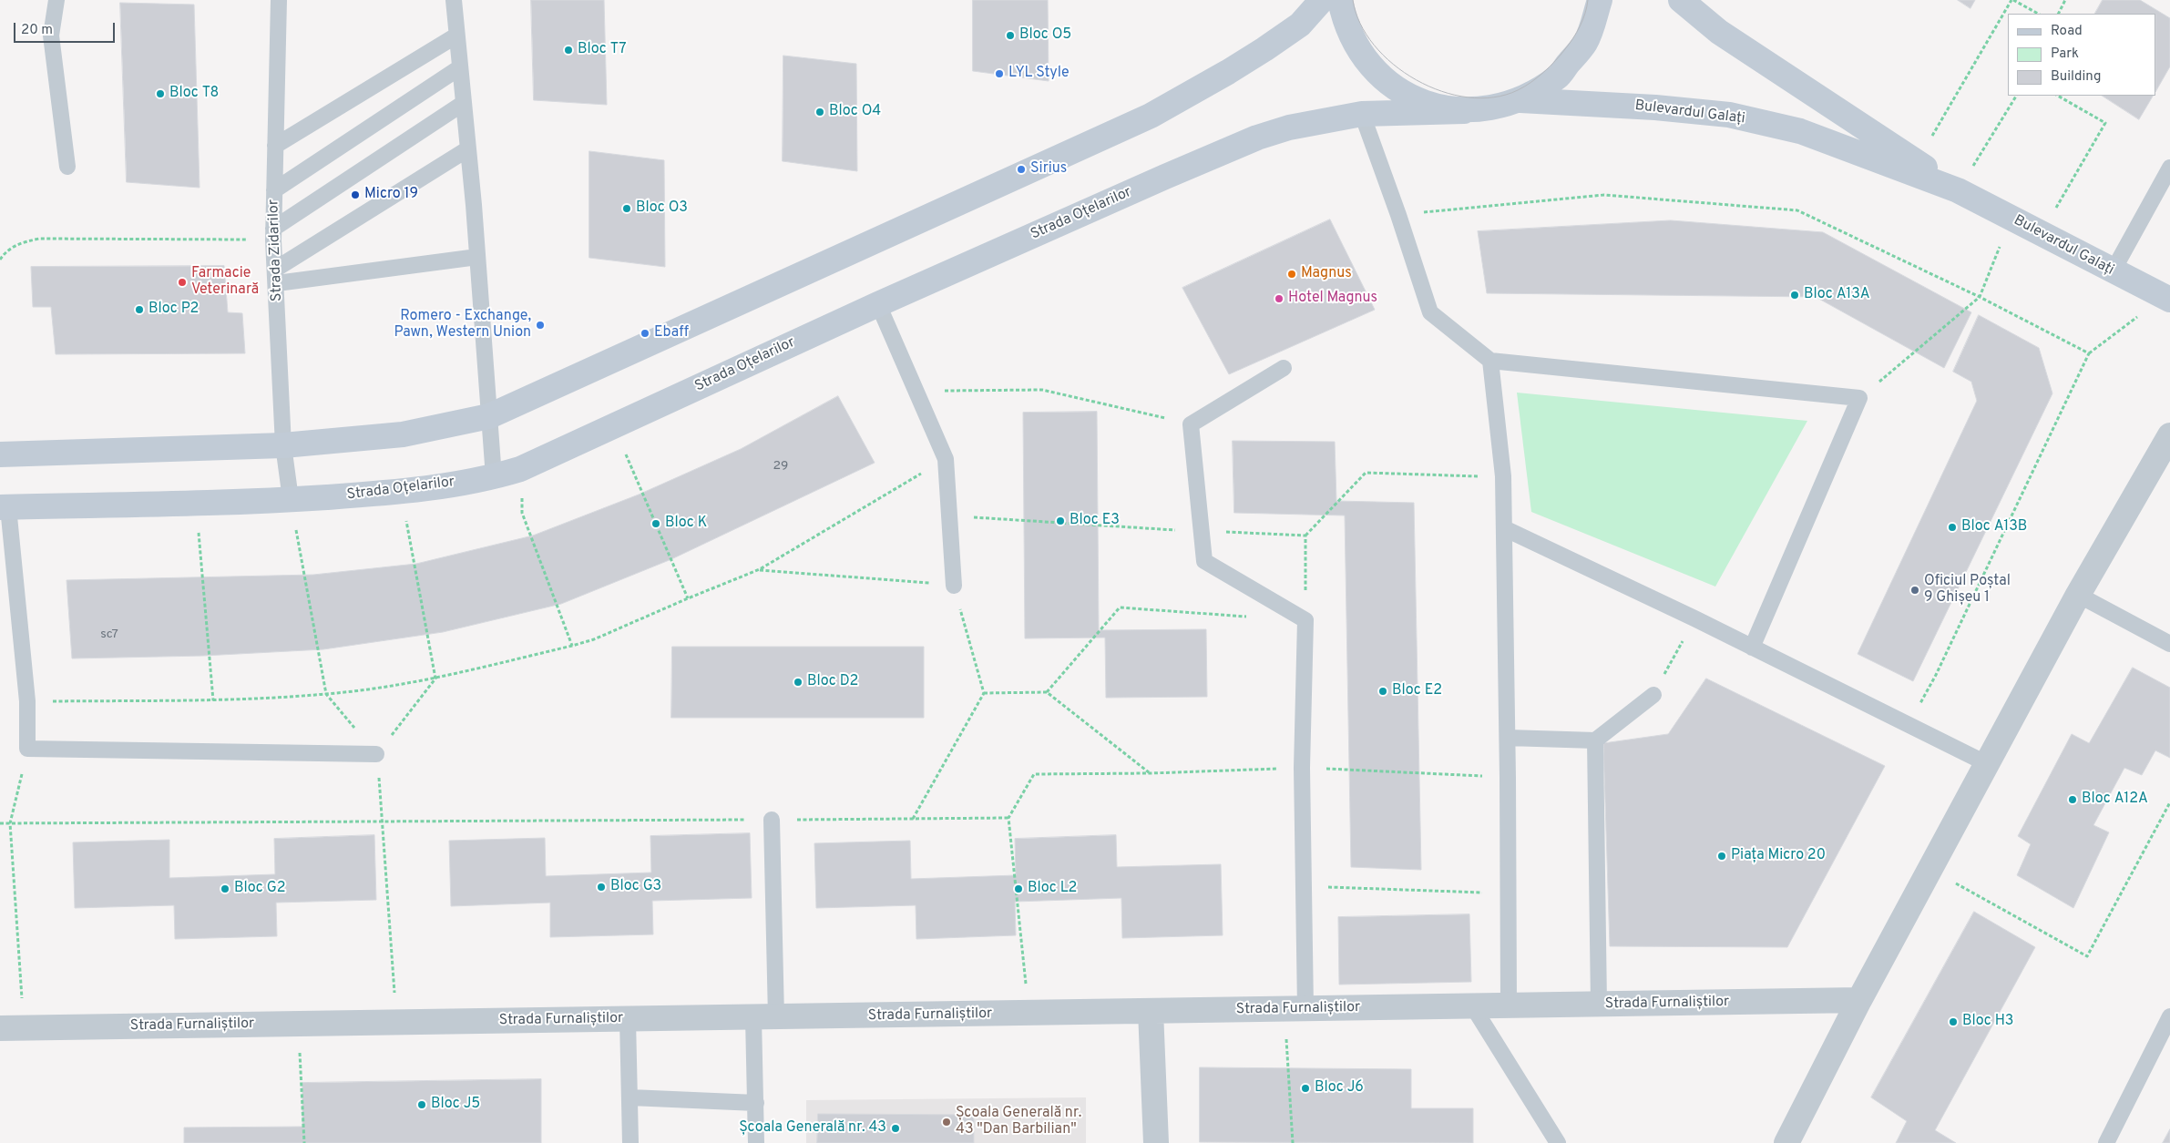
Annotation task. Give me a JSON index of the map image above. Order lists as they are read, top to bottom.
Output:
{
  "streets": {
    "main road": ["Bulevardul Galați", "Strada Oțelarilor"],
    "street": ["Strada Furnaliștilor"],
    "lane": ["Strada Zidarilor"]
  },
  "crossings": [
    ["Strada Oțelarilor", "Strada Zidarilor"]
  ],
  "places": [
    "Bloc O5",
    "Bloc T7",
    "LYL Style",
    "Bloc T8",
    "Bloc O4",
    "Sirius",
    "Micro 19",
    "Bloc O3",
    "Magnus",
    "Farmacie Veterinară",
    "Bloc A13A",
    "Hotel Magnus",
    "Bloc P2",
    "Romero - Exchange, Pawn, Western Union",
    "Ebaff",
    "Bloc E3",
    "Bloc K",
    "Bloc A13B",
    "Oficiul Poștal 9 Ghișeu 1",
    "Bloc D2",
    "Bloc E2",
    "Bloc A12A",
    "Piața Micro 20",
    "Bloc G3",
    "Bloc G2",
    "Bloc L2",
    "Bloc H3",
    "Bloc J6",
    "Bloc J5",
    "Școala Generală nr. 43 \"Dan Barbilian\"",
    "Școala Generală nr. 43"
  ],
  "house_numbers": ["29", "sc7"],
  "legend": ["Road", "Park", "Building"],
  "scale_bar": "20 m"
}
